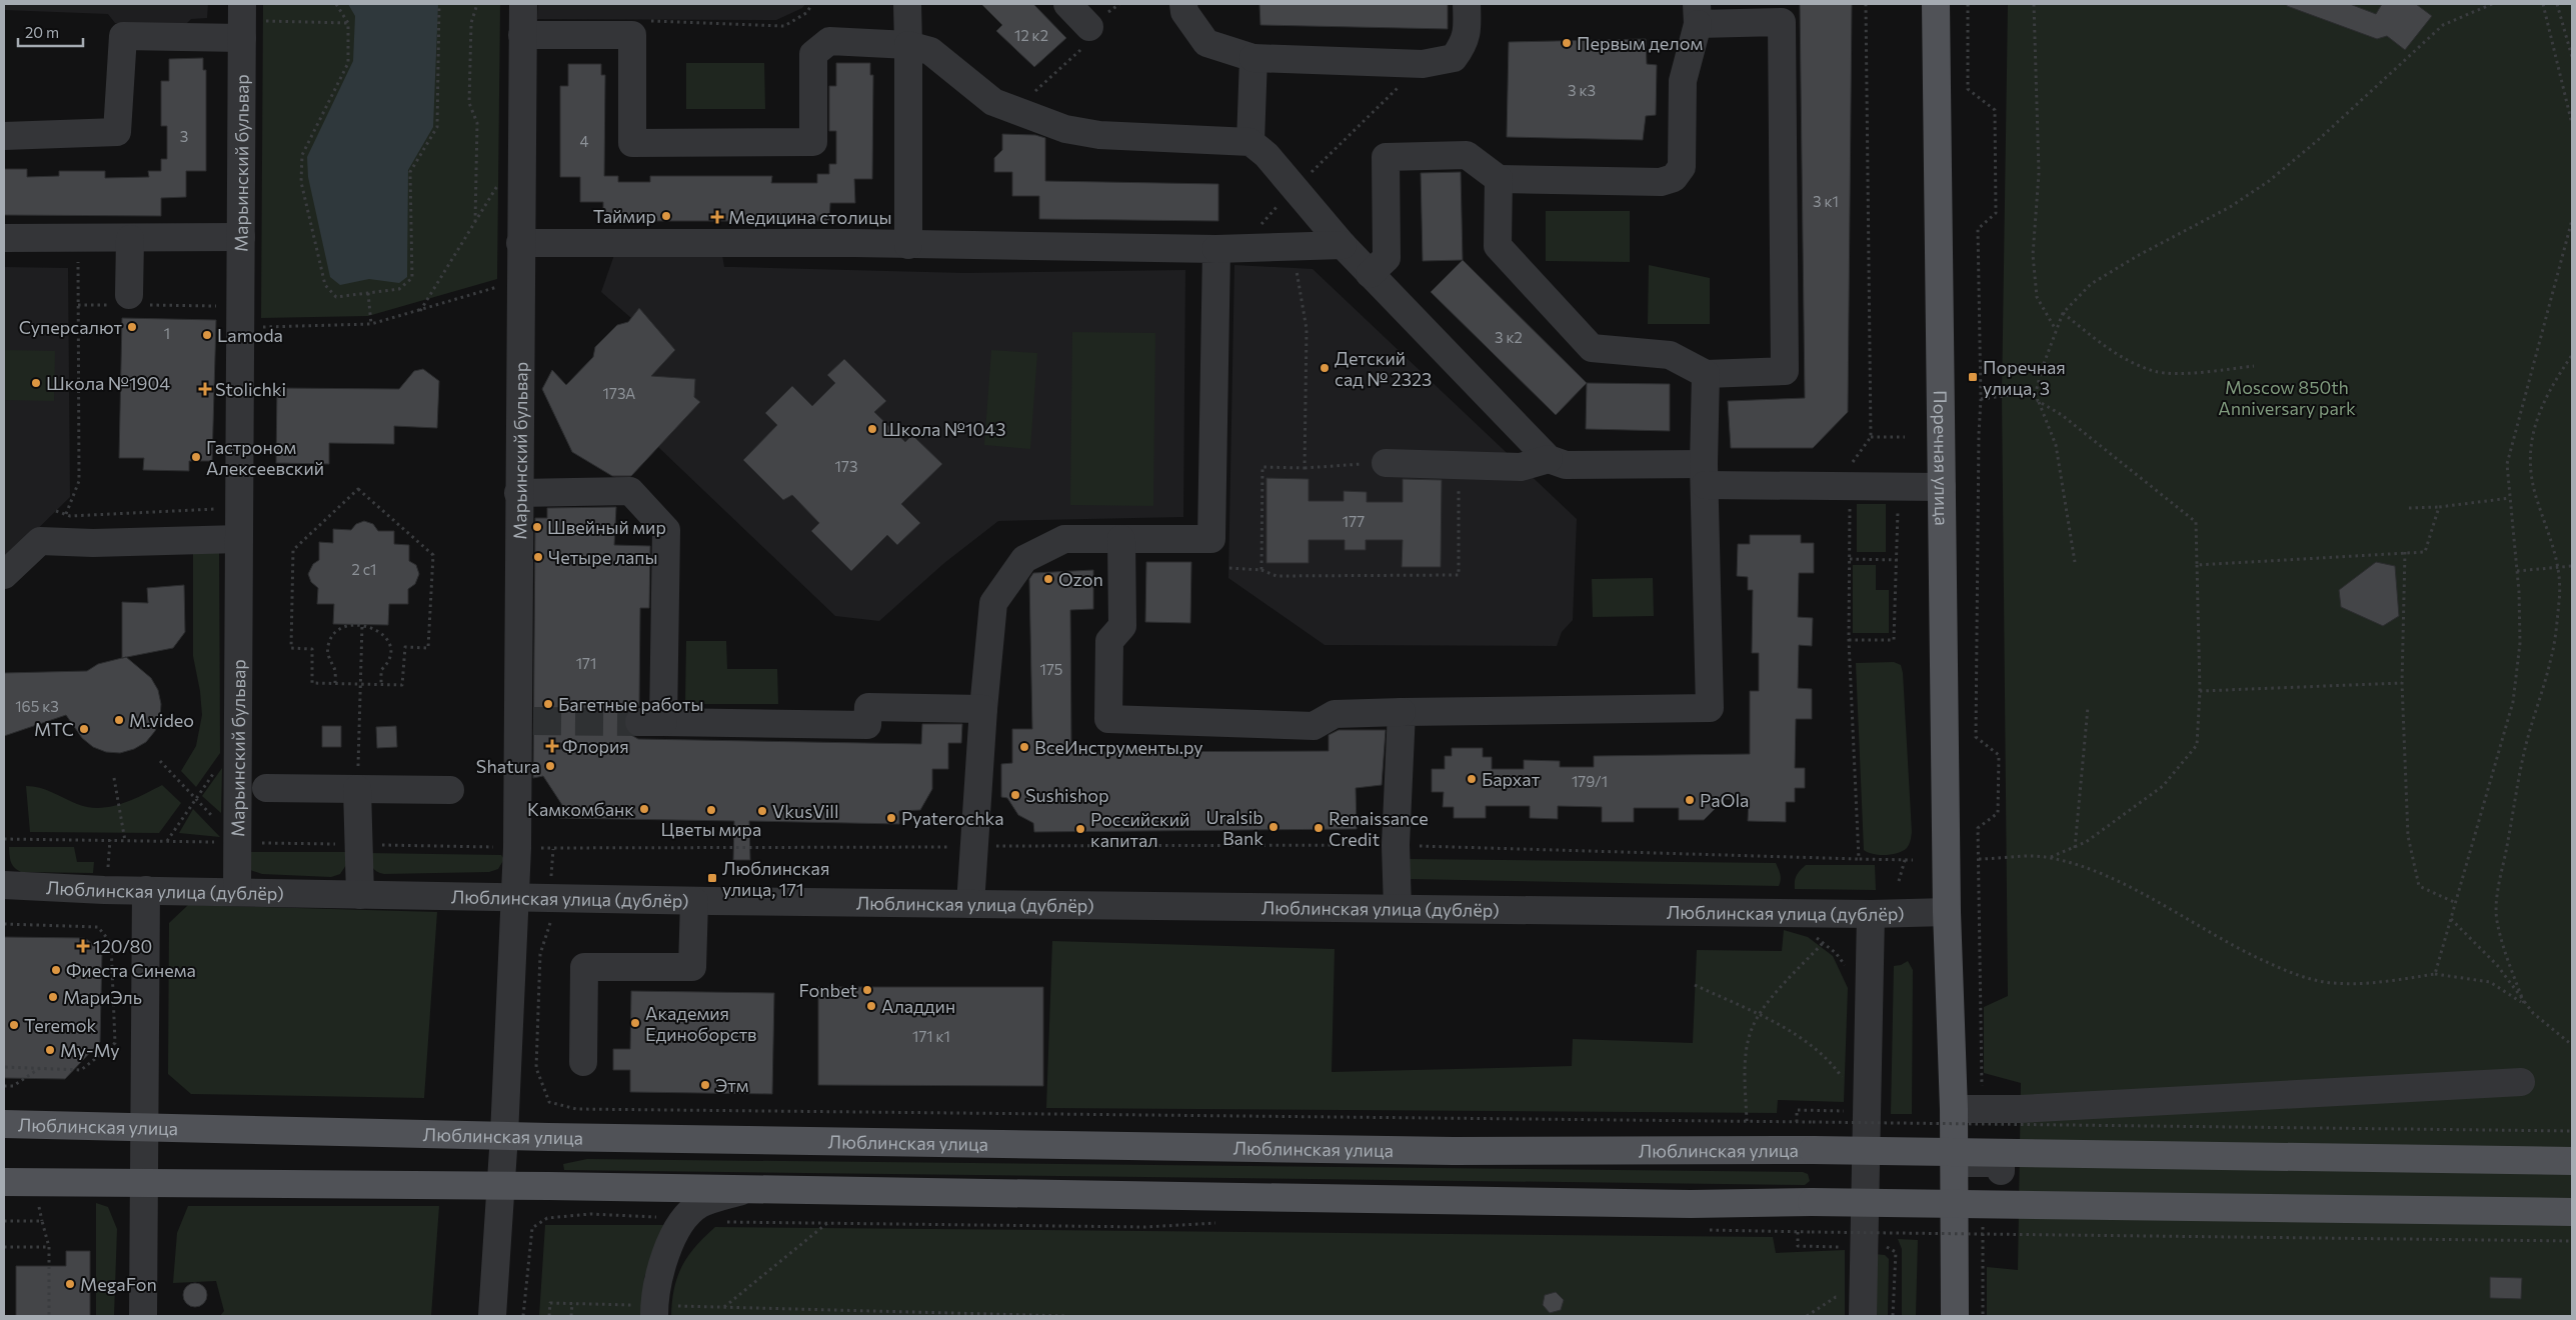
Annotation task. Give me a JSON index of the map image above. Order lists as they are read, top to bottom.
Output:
{
  "streets": {
    "main road": ["Поречная улица", "Люблинская улица"],
    "street": ["Марьинский бульвар", "Люблинская улица (дублёр)"]
  },
  "crossings": [
    ["Марьинский бульвар", "Люблинская улица (дублёр)"],
    ["Марьинский бульвар", "Люблинская улица"],
    ["Поречная улица", "Люблинская улица (дублёр)"]
  ],
  "parks": ["Moscow 850th Anniversary park"],
  "places": {
    "other": [
      "Первым делом",
      "Таймир",
      "Суперсалют",
      "Lamoda",
      "Детский сад № 2323",
      "Школа №1904",
      "Школа №1043",
      "Гастроном Алексеевский",
      "Швейный мир",
      "Четыре лапы",
      "Ozon",
      "Багетные работы",
      "M.video",
      "МТС",
      "ВсеИнструменты.ру",
      "Shatura",
      "Бархат",
      "Sushishop",
      "PaOla",
      "Камкомбанк",
      "Цветы мира",
      "VkusVill",
      "Pyaterochka",
      "Uralsib Bank",
      "Renaissance Credit",
      "Российский капитал",
      "Фиеста Синема",
      "Fonbet",
      "МариЭль",
      "Аладдин",
      "Академия Единоборств",
      "Teremok",
      "Му-Му",
      "Этм",
      "MegaFon"
    ],
    "health": [
      "Медицина столицы",
      "Stolichki",
      "Флория",
      "120/80"
    ],
    "transit": ["Поречная улица, 3", "Люблинская улица, 171"]
  },
  "house_numbers": [
    "12 к2",
    "3 к3",
    "3",
    "4",
    "3 к1",
    "1",
    "3 к2",
    "173А",
    "173",
    "177",
    "2 с1",
    "171",
    "175",
    "165 к3",
    "179/1",
    "171 к1"
  ],
  "scale_bar": "20 m"
}
